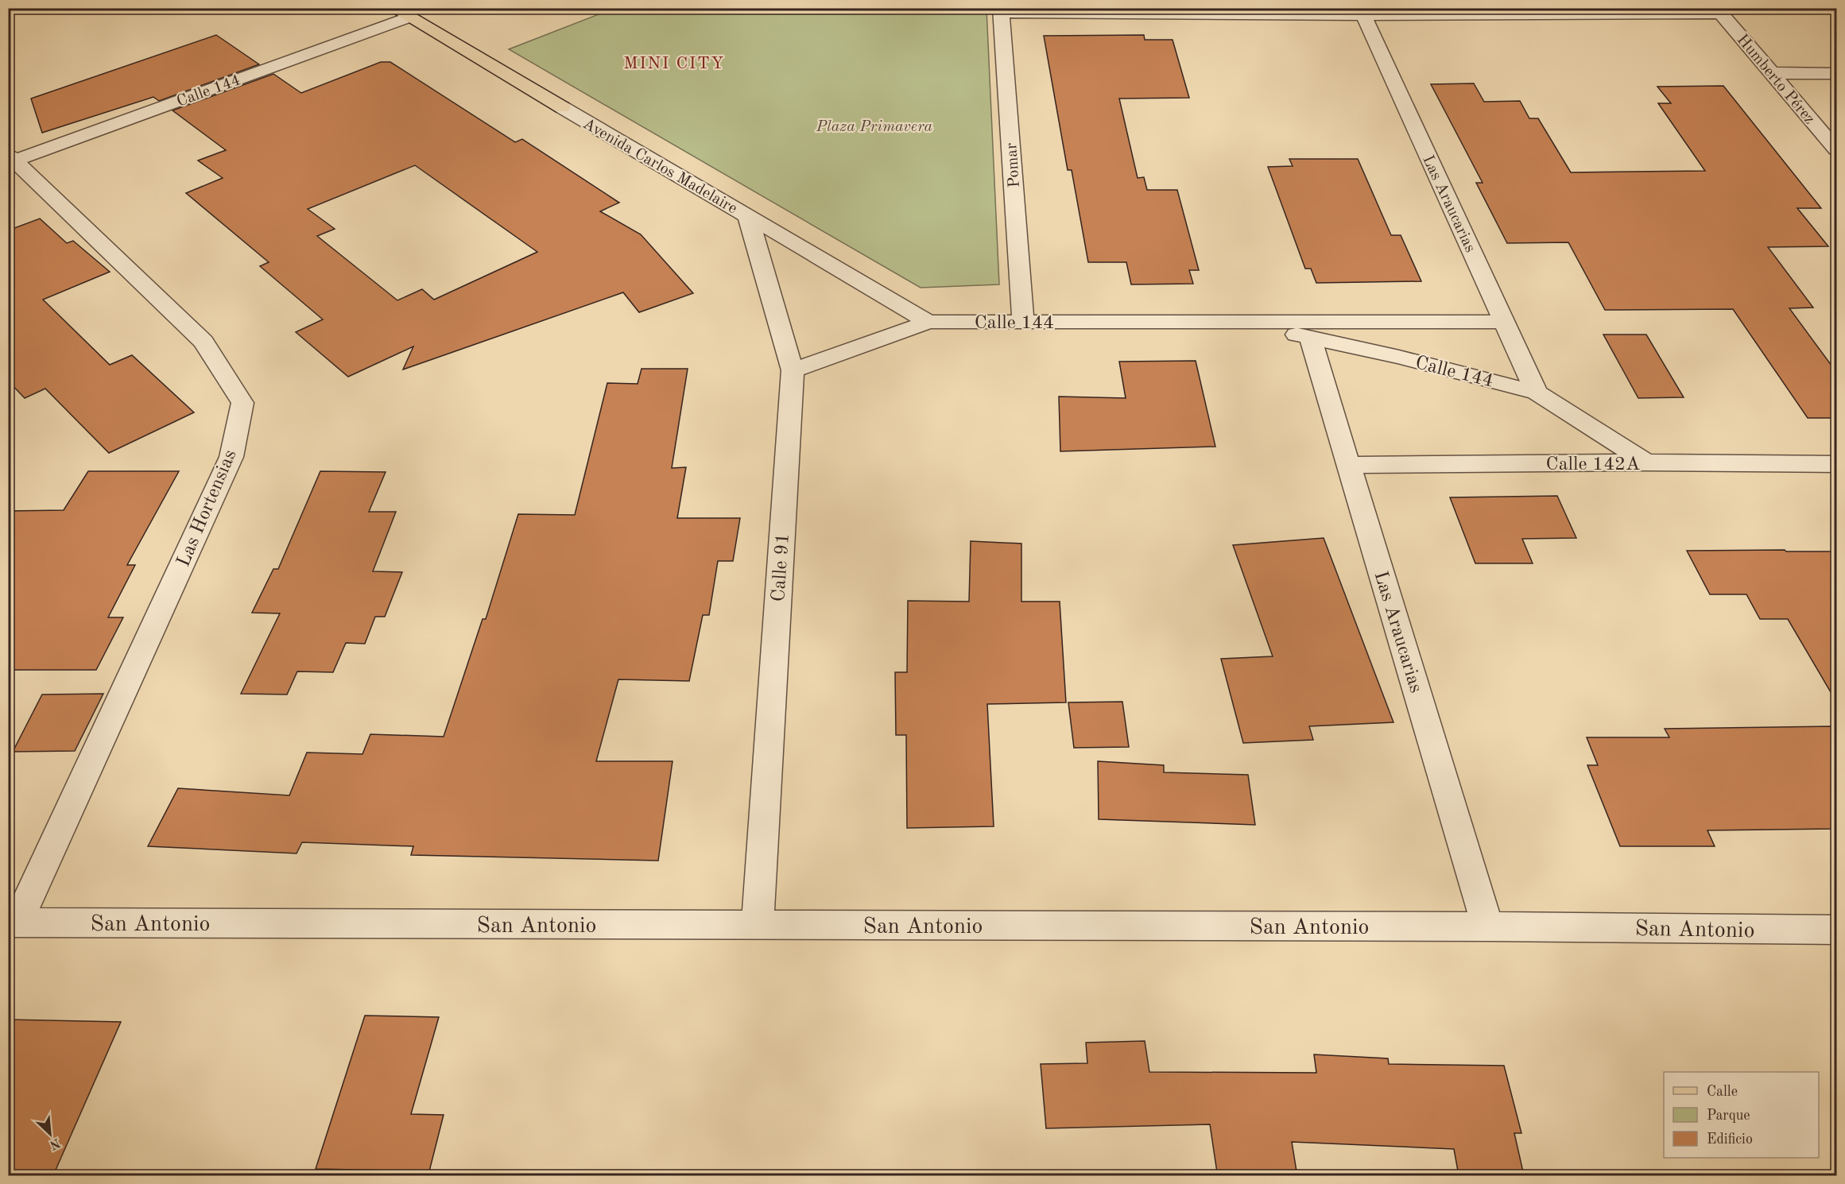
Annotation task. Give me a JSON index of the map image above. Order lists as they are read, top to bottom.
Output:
{
  "streets": {
    "main road": ["Avenida Carlos Madelaire"],
    "street": [
      "Humberto Pérez",
      "Calle 144",
      "Pomar",
      "Las Araucarias",
      "Calle 142A",
      "Las Hortensias",
      "Calle 91",
      "San Antonio"
    ]
  },
  "crossings": [
    ["Calle 144", "Avenida Carlos Madelaire"],
    ["Calle 144", "Pomar"],
    ["Calle 144", "Las Araucarias"],
    ["Calle 144", "Calle 142A"],
    ["Calle 144", "Las Hortensias"],
    ["Calle 144", "Calle 91"],
    ["Avenida Carlos Madelaire", "Calle 91"],
    ["Las Araucarias", "Calle 142A"],
    ["Las Araucarias", "San Antonio"],
    ["Las Hortensias", "San Antonio"],
    ["Calle 91", "San Antonio"]
  ],
  "districts": ["MINI CITY"],
  "parks": ["Plaza Primavera"],
  "legend": ["Calle", "Parque", "Edificio"],
  "north": "bottom right"
}
